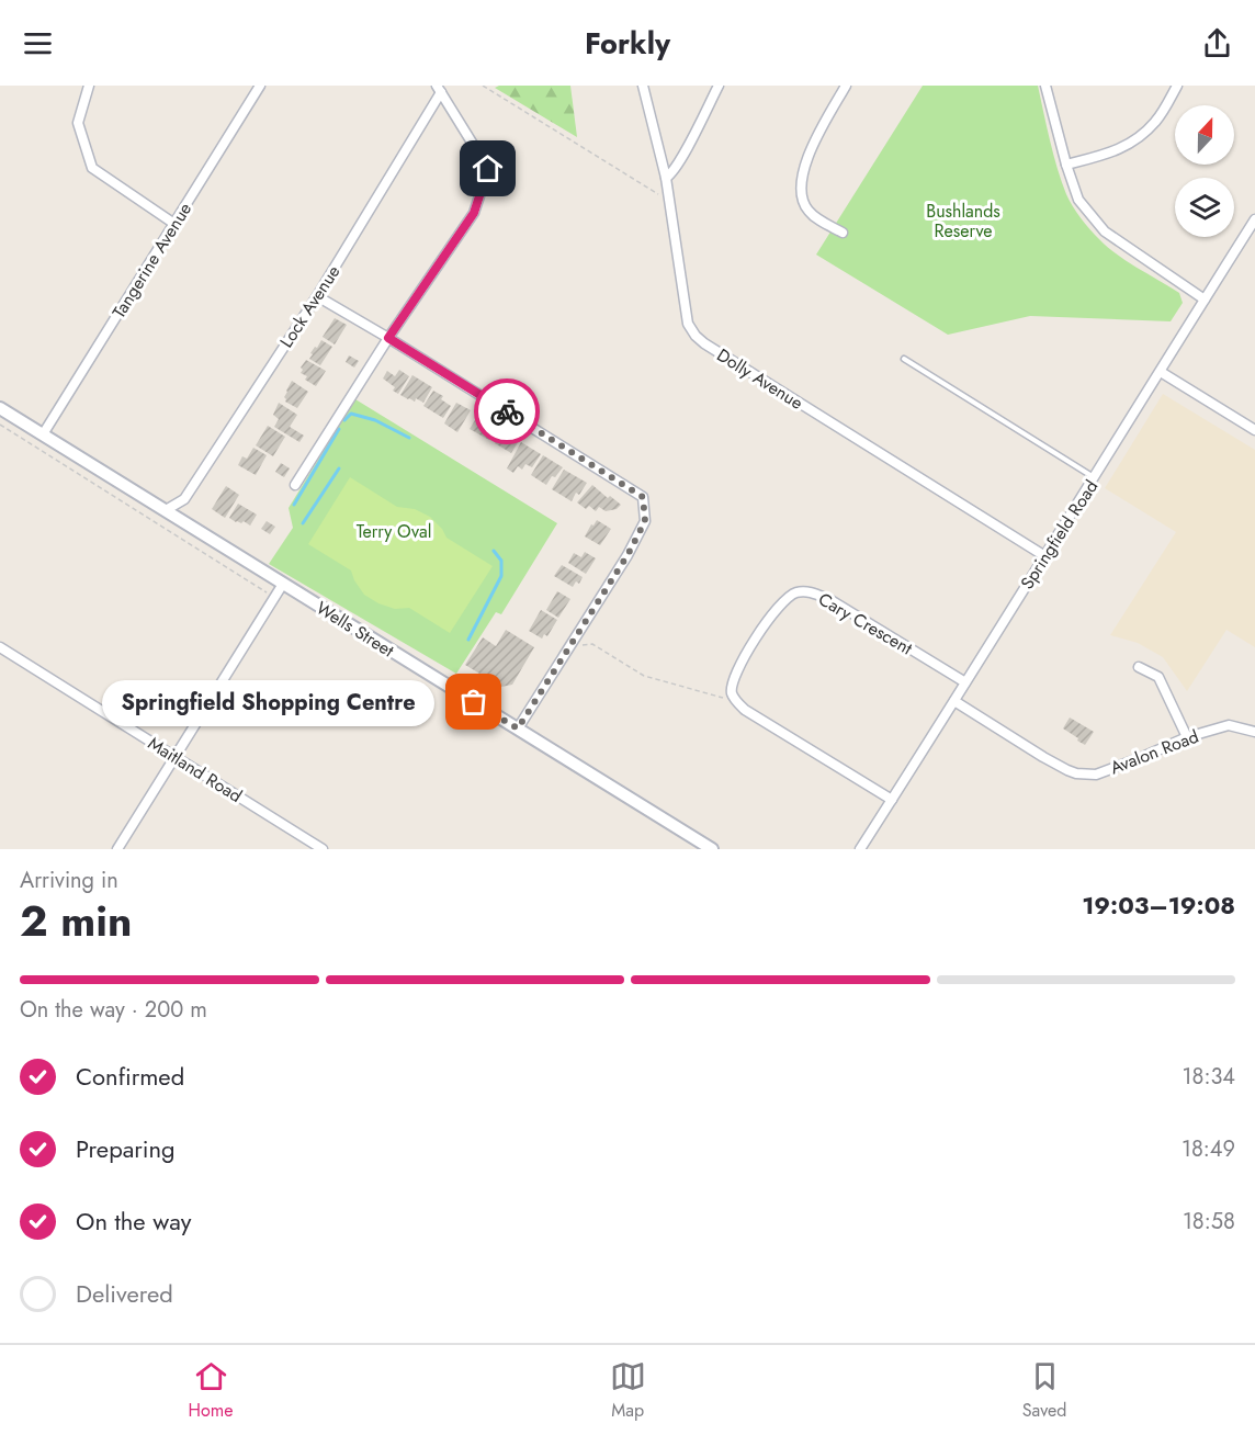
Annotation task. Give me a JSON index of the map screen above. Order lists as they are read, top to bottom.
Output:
{
  "streets": {
    "street": [
      "Tangerine Avenue",
      "Lock Avenue",
      "Dolly Avenue",
      "Springfield Road",
      "Cary Crescent",
      "Wells Street",
      "Avalon Road",
      "Maitland Road"
    ]
  },
  "crossings": [
    ["Tangerine Avenue", "Wells Street"],
    ["Lock Avenue", "Wells Street"],
    ["Dolly Avenue", "Springfield Road"],
    ["Springfield Road", "Cary Crescent"],
    ["Springfield Road", "Avalon Road"]
  ],
  "parks": ["Bushlands Reserve", "Terry Oval"],
  "places": ["Springfield Shopping Centre"],
  "north": "top",
  "page": {
    "header": "Forkly",
    "bubble": "Springfield Shopping Centre",
    "heading": ["2 min", "Arriving in", "19:03–19:08"],
    "bar": "On the way · 200 m",
    "list": [
      ["Confirmed", "18:34"],
      ["Preparing", "18:49"],
      ["On the way", "18:58"],
      "Delivered"
    ],
    "tabs": ["Home", "Map", "Saved"]
  }
}
